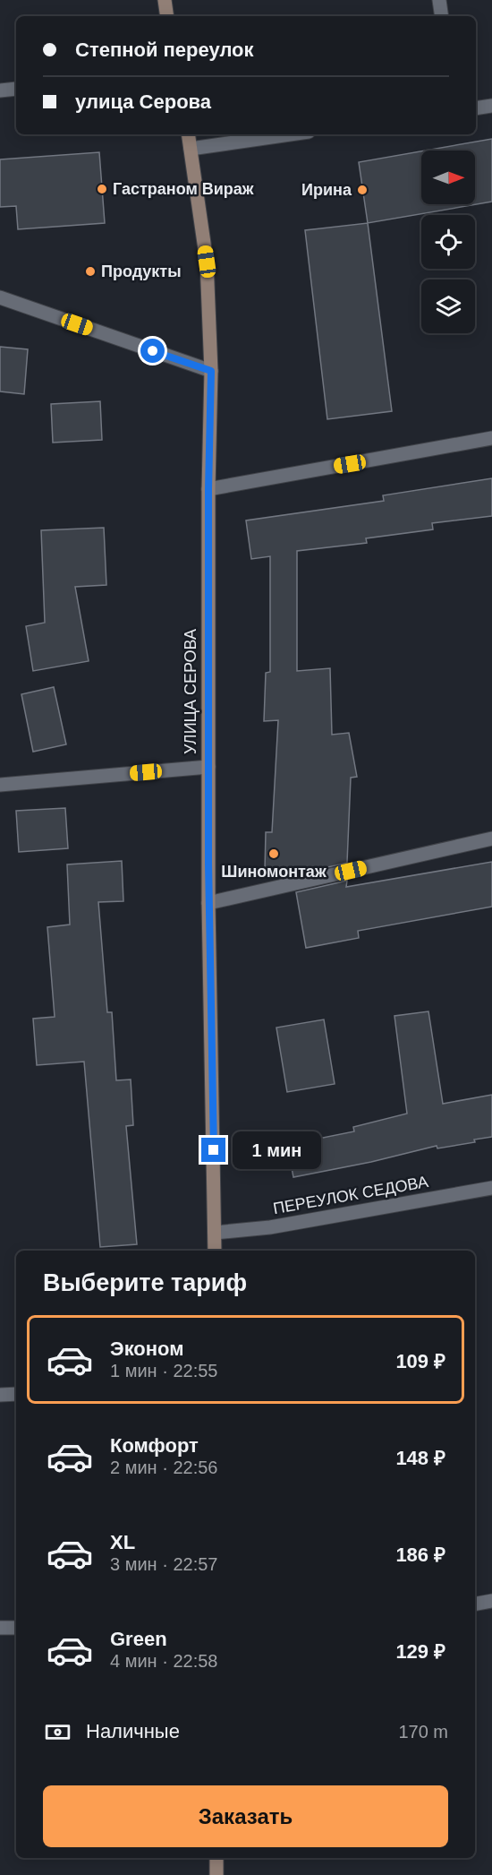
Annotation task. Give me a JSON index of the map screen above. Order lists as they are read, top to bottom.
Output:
{
  "streets": {
    "main road": ["УЛИЦА СЕРОВА"],
    "street": ["ПЕРЕУЛОК СЕДОВА"]
  },
  "crossings": [
    ["УЛИЦА СЕРОВА", "ПЕРЕУЛОК СЕДОВА"]
  ],
  "places": [
    "Гастраном Вираж",
    "Ирина",
    "Продукты",
    "Шиномонтаж"
  ],
  "north": "right",
  "page": {
    "banner": ["Степной переулок", "улица Серова"],
    "bubble": "1 мин",
    "heading": "Выберите тариф",
    "list": [
      {
        "name": "Эконом",
        "note": "1 мин · 22:55",
        "value": "109 ₽"
      },
      {
        "name": "Комфорт",
        "note": "2 мин · 22:56",
        "value": "148 ₽"
      },
      {
        "name": "XL",
        "note": "3 мин · 22:57",
        "value": "186 ₽"
      },
      {
        "name": "Green",
        "note": "4 мин · 22:58",
        "value": "129 ₽"
      }
    ],
    "pay": ["Наличные", "170 m"],
    "buttons": "Заказать"
  }
}
